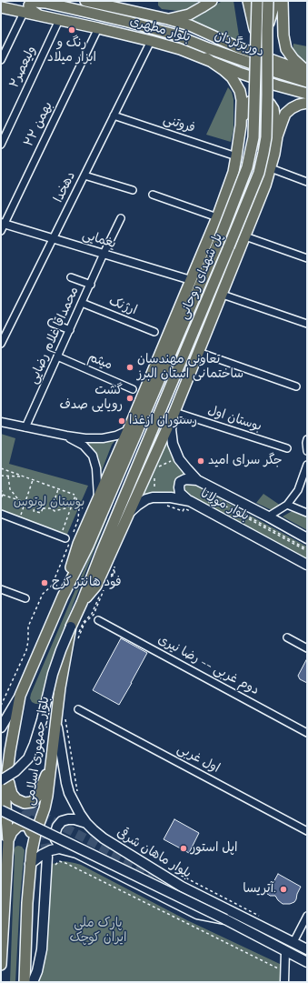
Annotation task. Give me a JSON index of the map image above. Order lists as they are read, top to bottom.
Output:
{
  "streets": {
    "main road": [
      "بلوار مطهری",
      "دوربرگردان",
      "پل شهدای روحانی",
      "بلوار مولانا",
      "بلوار جمهوری اسلامی",
      "بلوار ماهان شرقی"
    ],
    "street": [
      "ولیعصر۲",
      "۲۲ بهمن",
      "فروتنی",
      "دهخدا",
      "یغمایی",
      "ارژنک",
      "محمداقا غلام رضایی",
      "میثم",
      "بوستان اول",
      "دوم غربی -- رضا نیری",
      "اول غربی"
    ]
  },
  "crossings": [
    ["بلوار مطهری", "ولیعصر۲"],
    ["بلوار مطهری", "۲۲ بهمن"],
    ["بلوار مطهری", "دهخدا"],
    ["۲۲ بهمن", "یغمایی"],
    ["فروتنی", "دهخدا"],
    ["دهخدا", "یغمایی"],
    ["یغمایی", "محمداقا غلام رضایی"],
    ["پل شهدای روحانی", "بلوار جمهوری اسلامی"],
    ["ارژنک", "محمداقا غلام رضایی"],
    ["محمداقا غلام رضایی", "میثم"],
    ["بوستان اول", "بلوار مولانا"],
    ["بلوار جمهوری اسلامی", "بلوار ماهان شرقی"]
  ],
  "parks": ["بوستان لوتوس", "پارک ملی ایران کوچک"],
  "places": [
    "رنگ و ابزار میلاد",
    "تعاونی مهندسان ساختمانی استان البرز",
    "گشت رویایی صدف",
    "رستوران ازغذا",
    "جگر سرای امید",
    "فود هانتر کرج",
    "اپل استور",
    "آتریسا."
  ]
}
